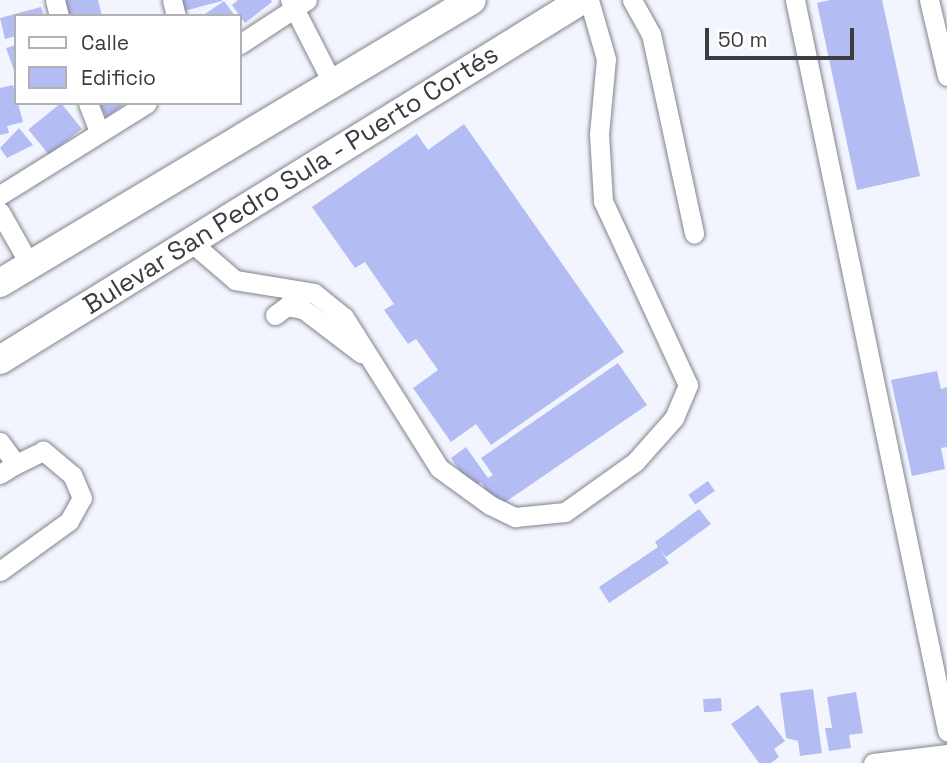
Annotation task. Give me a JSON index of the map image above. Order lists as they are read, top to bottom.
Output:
{
  "streets": {
    "highway": ["Bulevar San Pedro Sula - Puerto Cortés"]
  },
  "legend": ["Calle", "Edificio"],
  "scale_bar": "50 m"
}
